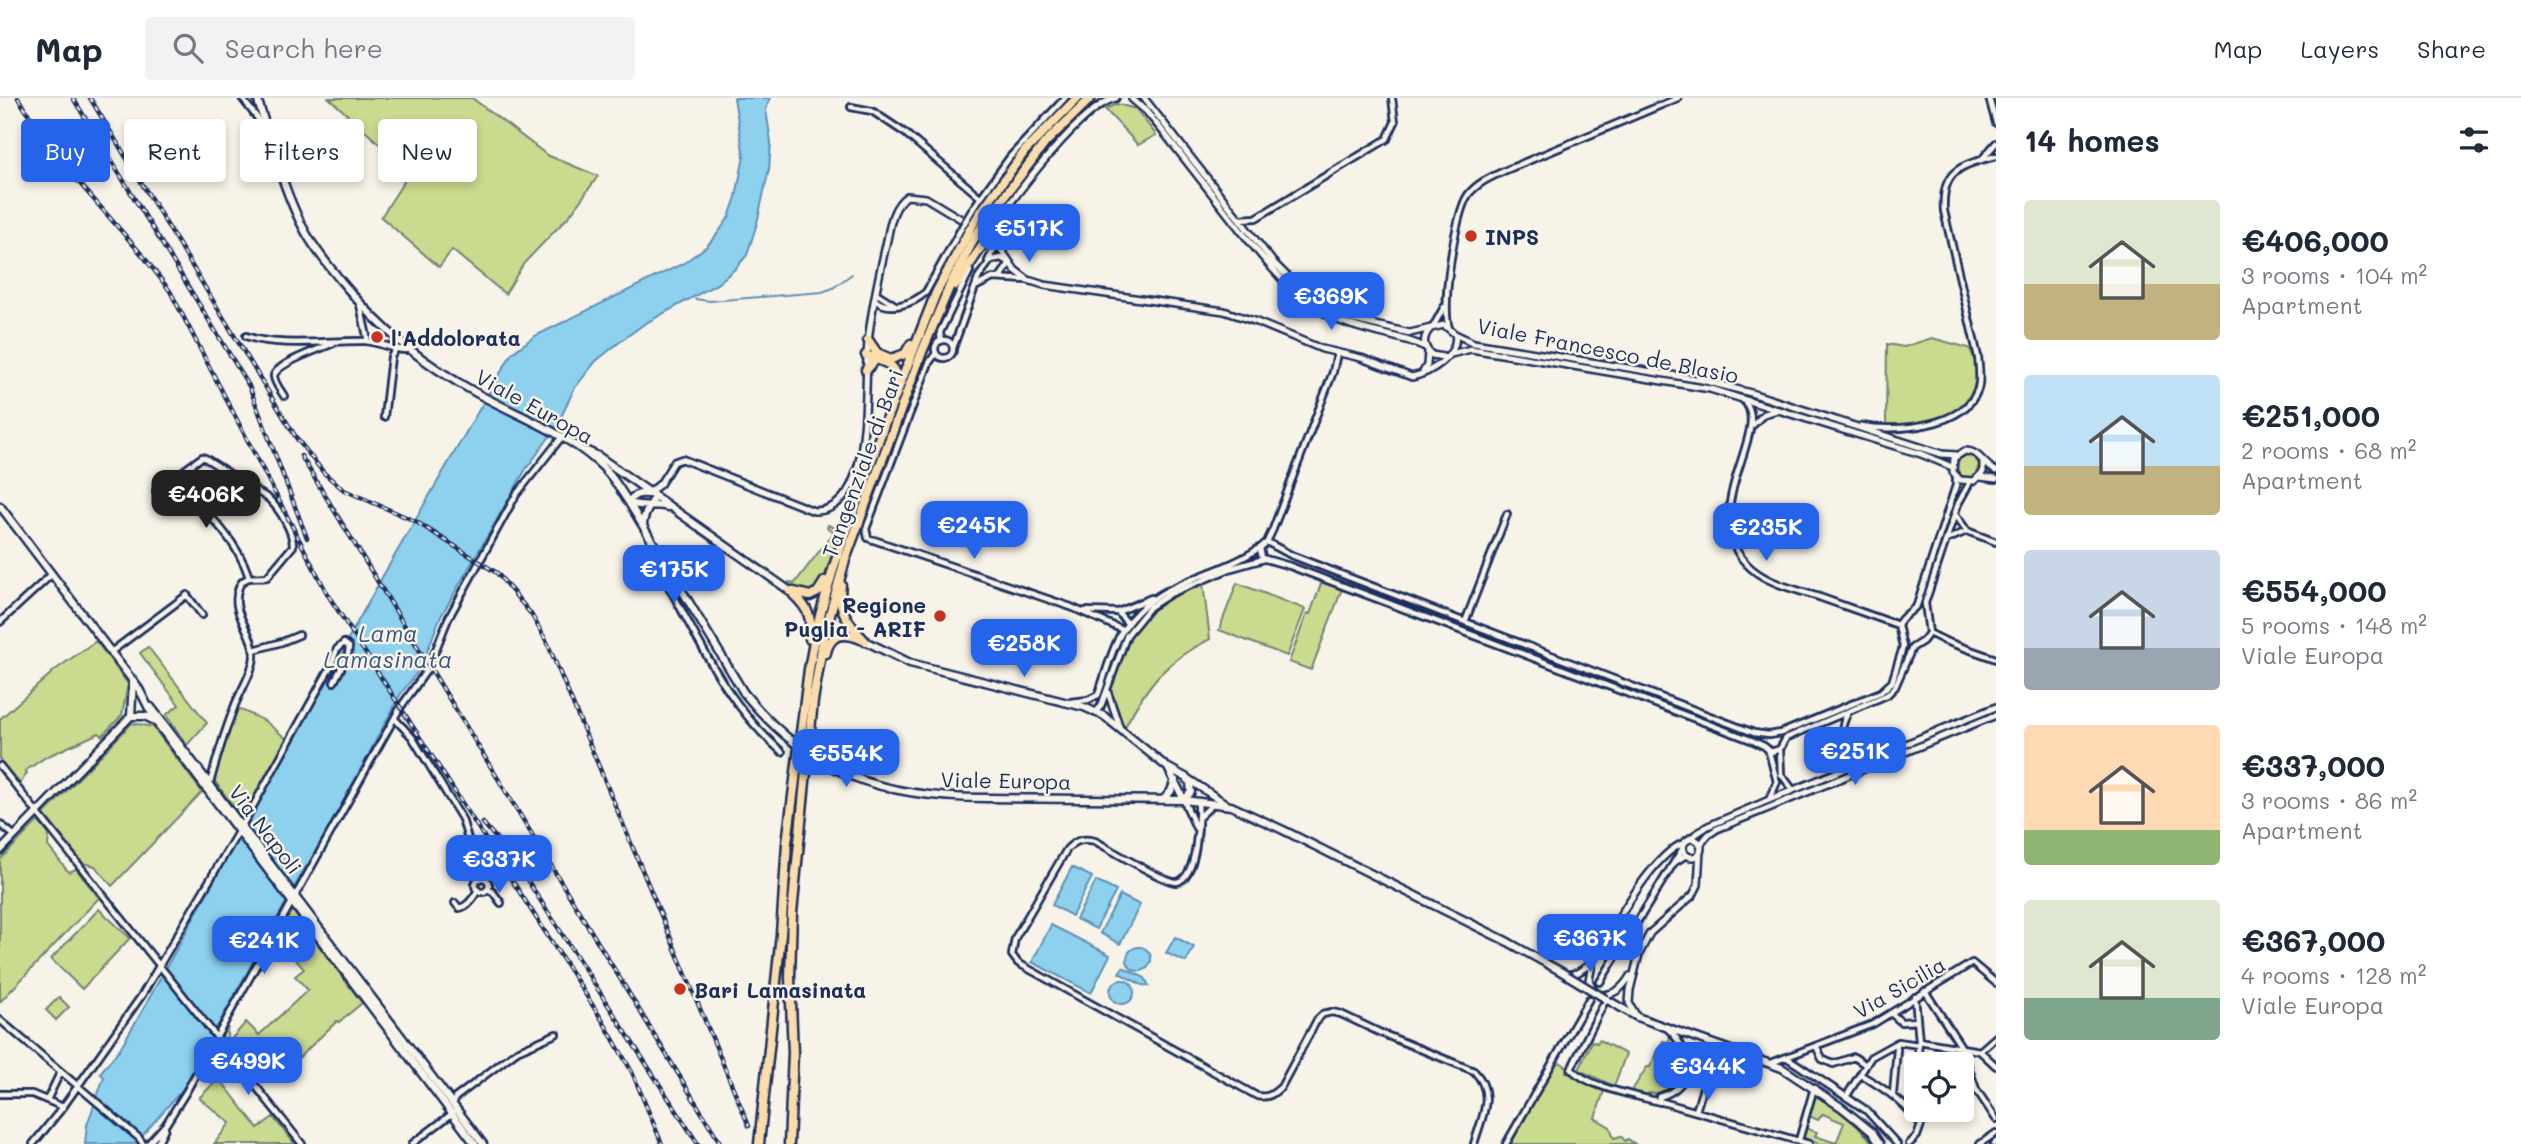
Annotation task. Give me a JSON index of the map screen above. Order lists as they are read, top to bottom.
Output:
{
  "streets": {
    "highway": ["Tangenziale di Bari"],
    "main road": ["Viale Europa", "Via Napoli"],
    "street": ["Viale Francesco de Blasio", "Via Sicilia"]
  },
  "crossings": [
    ["Viale Europa", "Via Sicilia"]
  ],
  "water": ["Lama Lamasinata"],
  "places": [
    "INPS",
    "l'Addolorata",
    "Regione Puglia - ARIF",
    "Bari Lamasinata"
  ],
  "page": {
    "header": "Map",
    "search": "Search here",
    "nav": ["Map", "Layers", "Share"],
    "heading": "14 homes",
    "chip": [
      "Buy",
      "Rent",
      "Filters",
      "New"
    ],
    "list": [
      {
        "name": "€406,000",
        "note": "3 rooms · 104 m² · Apartment"
      },
      {
        "name": "€251,000",
        "note": "2 rooms · 68 m² · Apartment"
      },
      {
        "name": "€554,000",
        "note": "5 rooms · 148 m² · Viale Europa"
      },
      {
        "name": "€337,000",
        "note": "3 rooms · 86 m² · Apartment"
      },
      {
        "name": "€367,000",
        "note": "4 rooms · 128 m² · Viale Europa"
      }
    ],
    "price": [
      "€517K",
      "€369K",
      "€406K",
      "€245K",
      "€235K",
      "€175K",
      "€258K",
      "€251K",
      "€554K",
      "€337K",
      "€367K",
      "€241K",
      "€499K",
      "€344K"
    ]
  }
}
